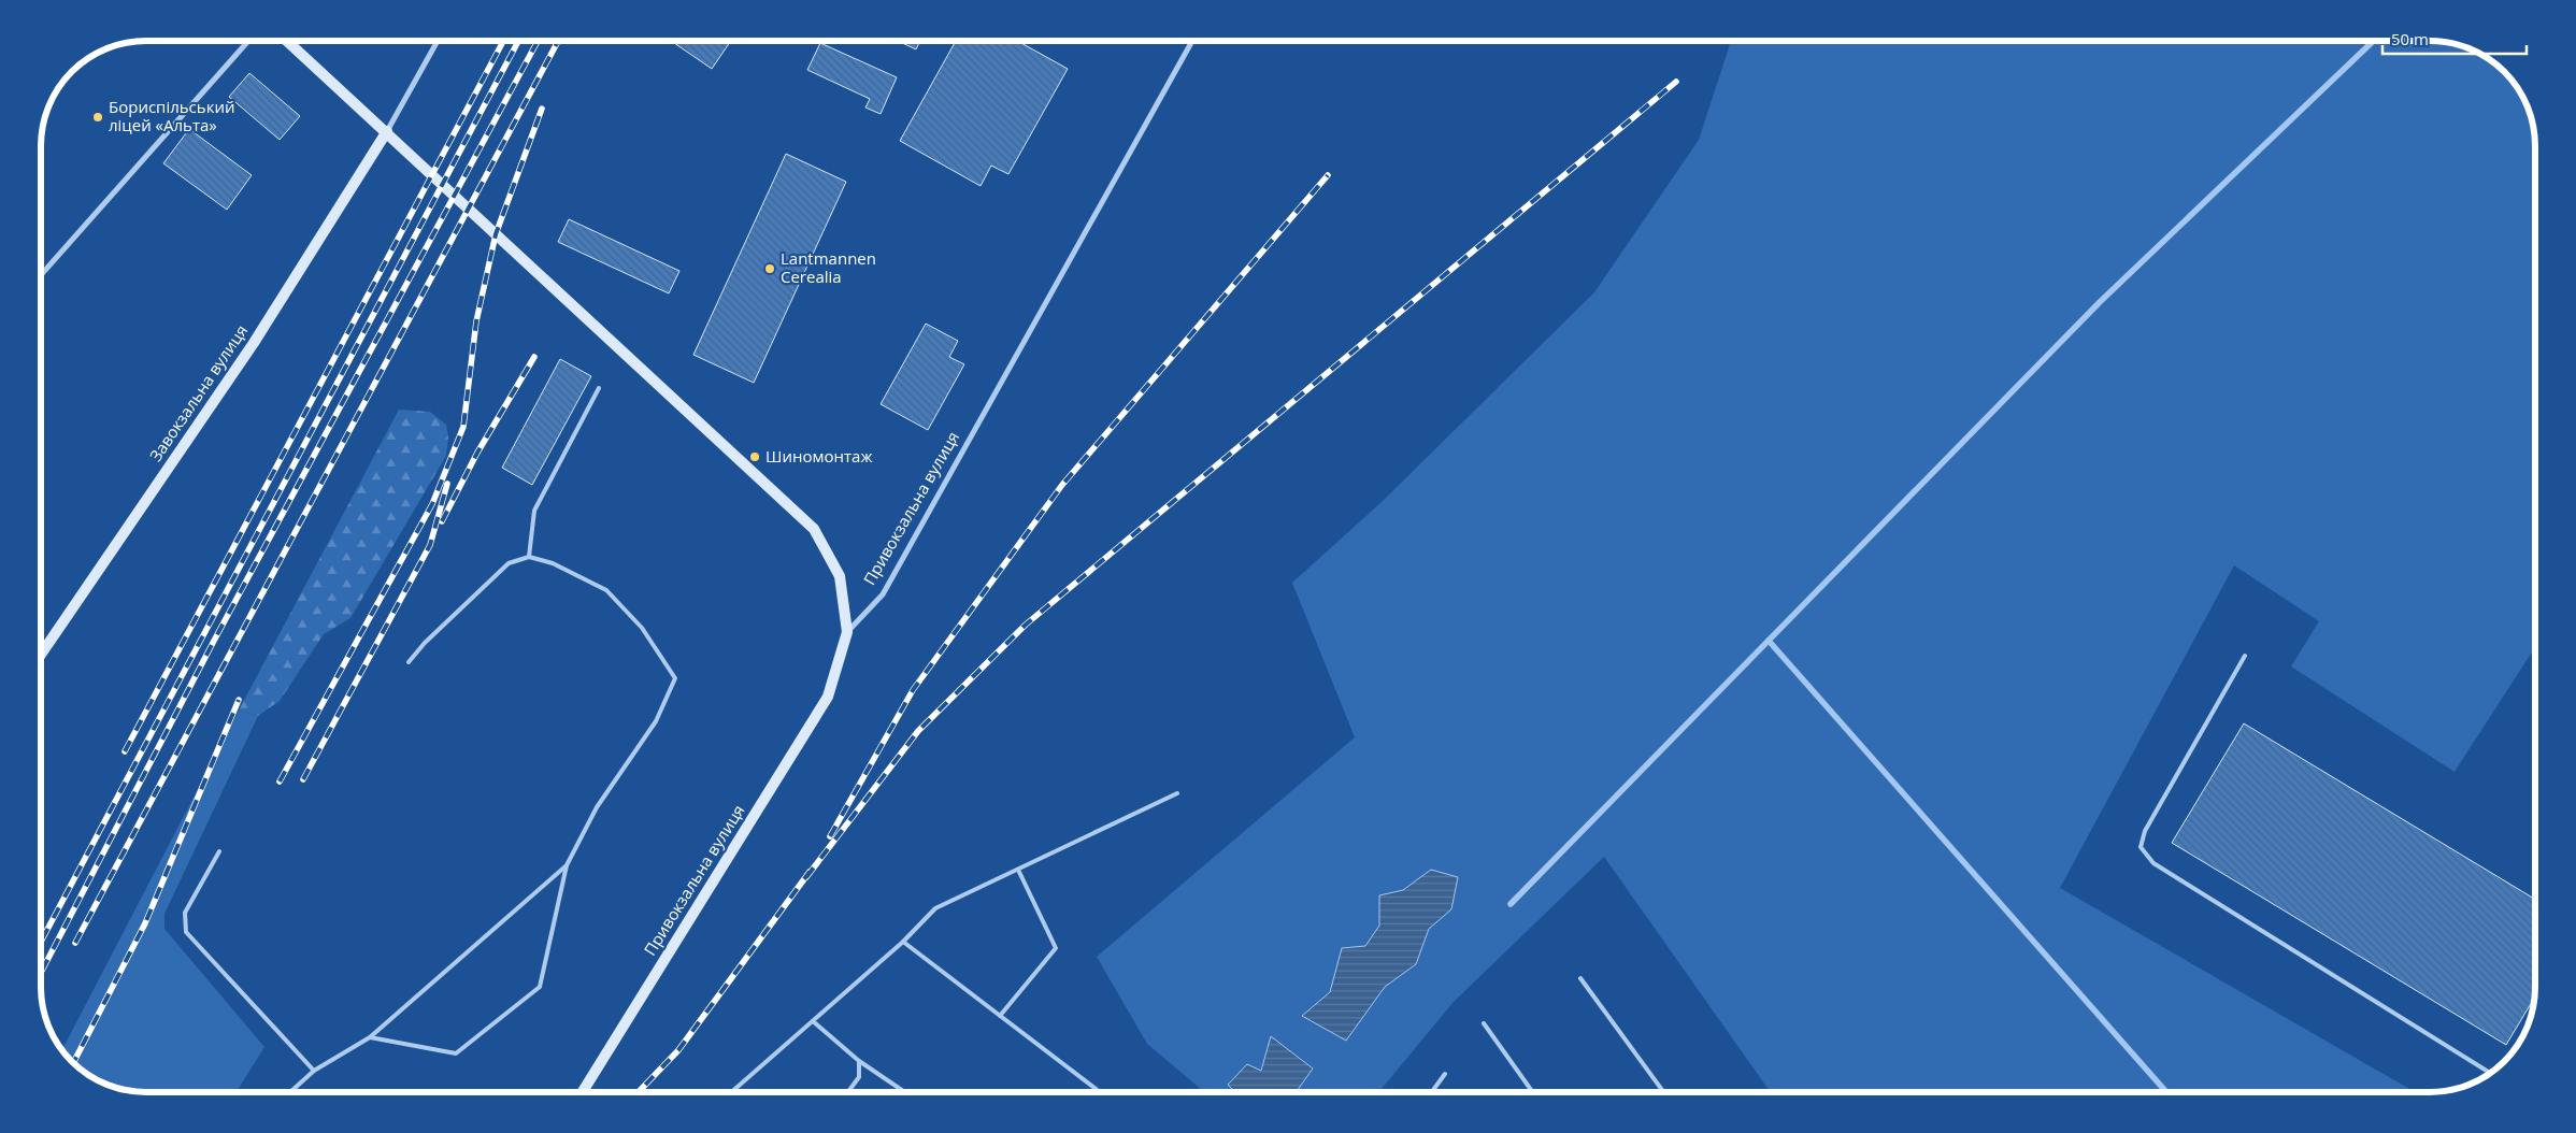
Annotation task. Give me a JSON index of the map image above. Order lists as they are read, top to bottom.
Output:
{
  "streets": {
    "main road": ["Завокзальна вулиця", "Привокзальна вулиця"]
  },
  "places": ["Бориспільський ліцей «Альта»", "Lantmannen Cerealia", "Шиномонтаж"],
  "scale_bar": "50 m"
}
